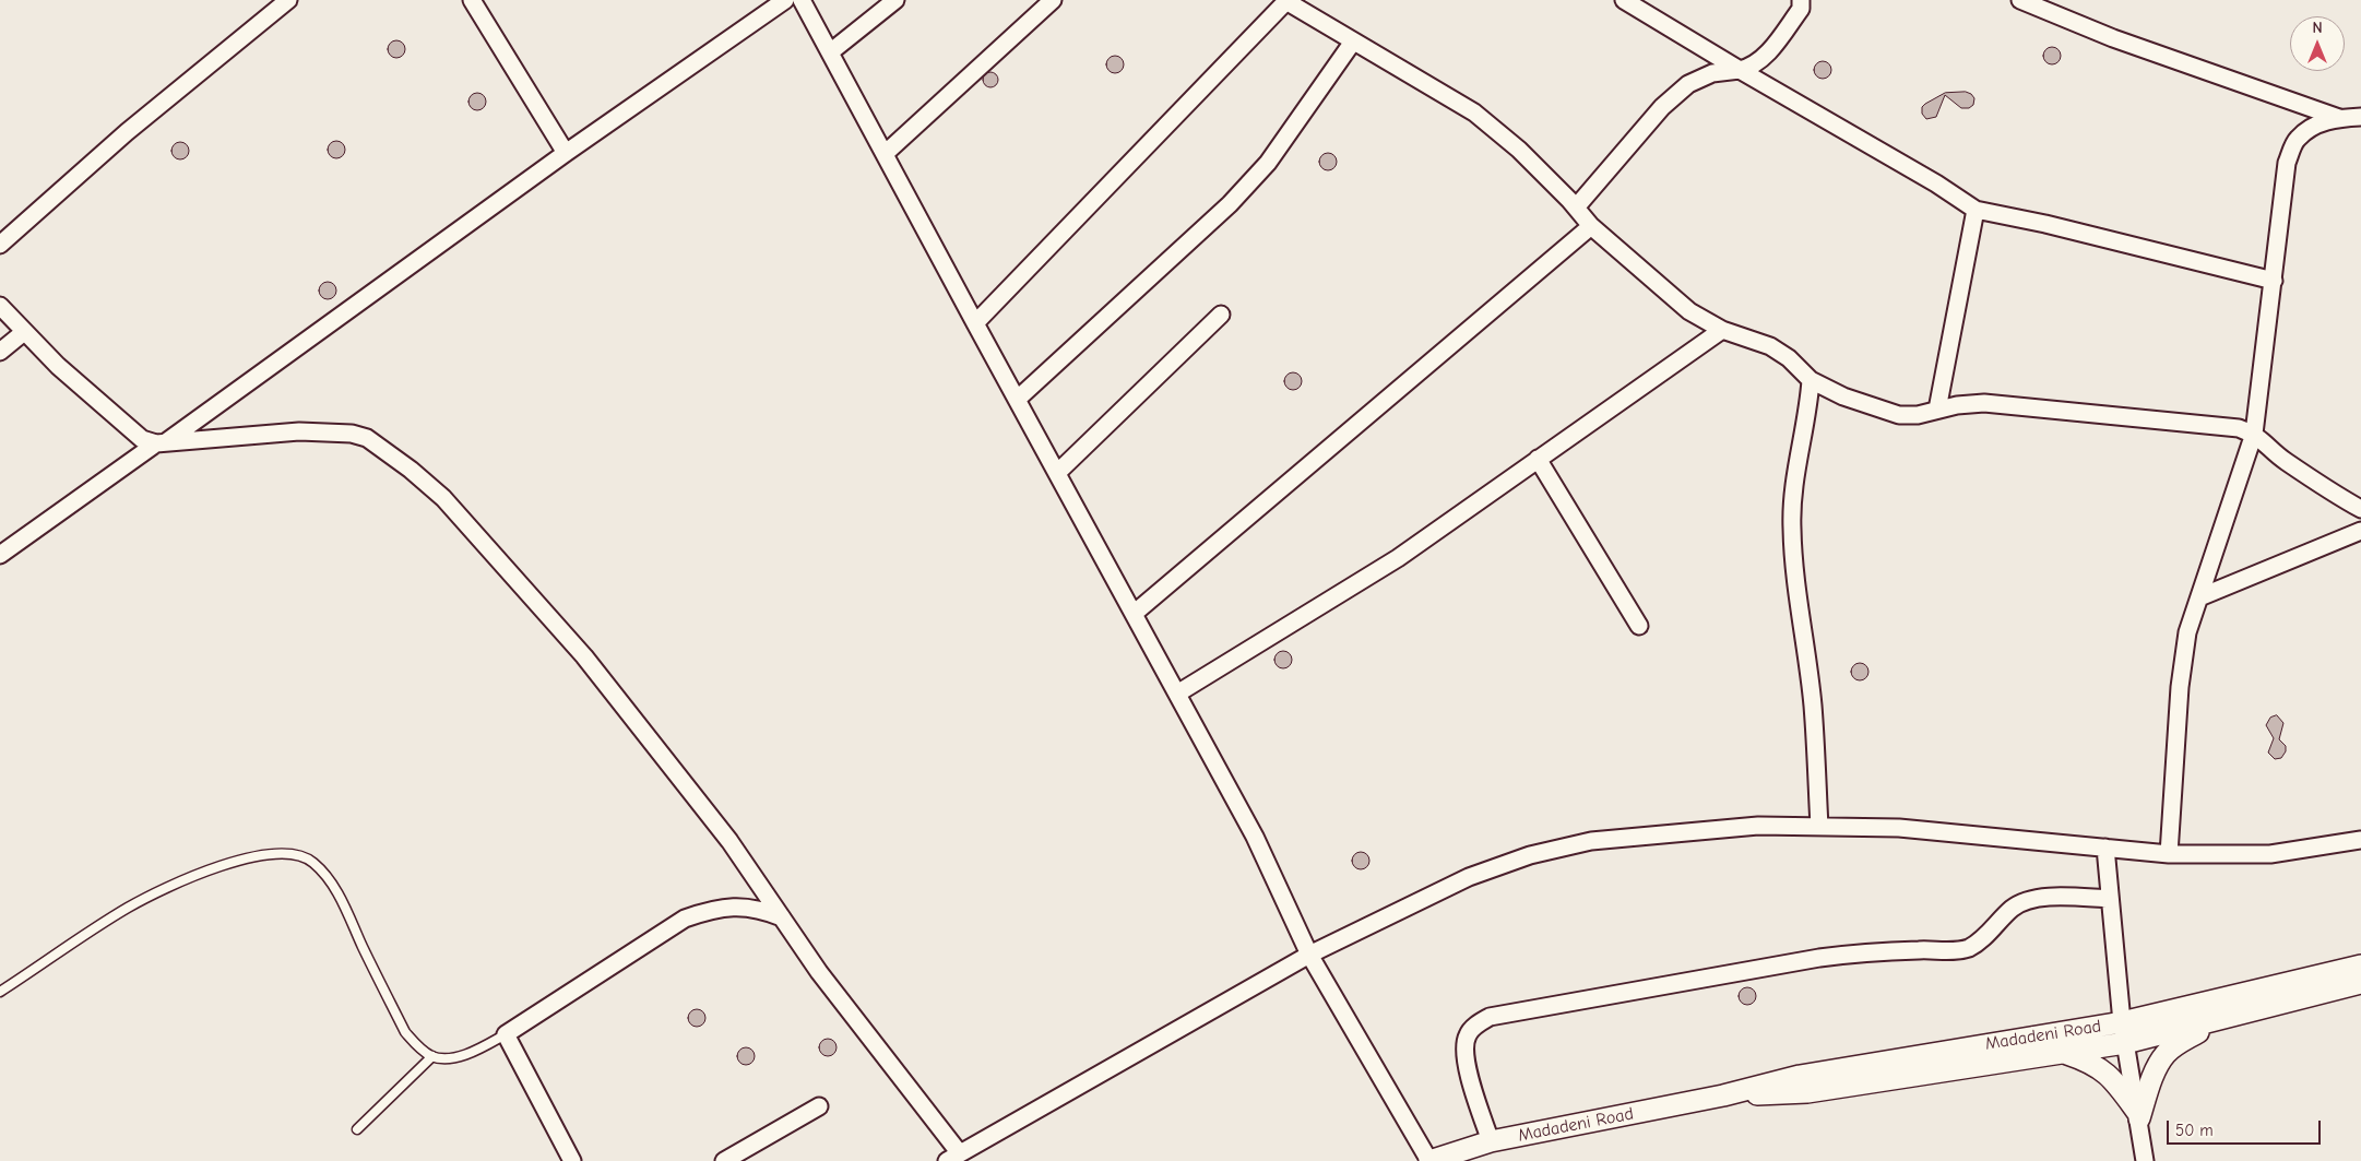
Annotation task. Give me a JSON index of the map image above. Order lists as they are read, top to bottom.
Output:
{
  "streets": {
    "street": ["Madadeni Road"]
  },
  "scale_bar": "50 m",
  "north": "top"
}
